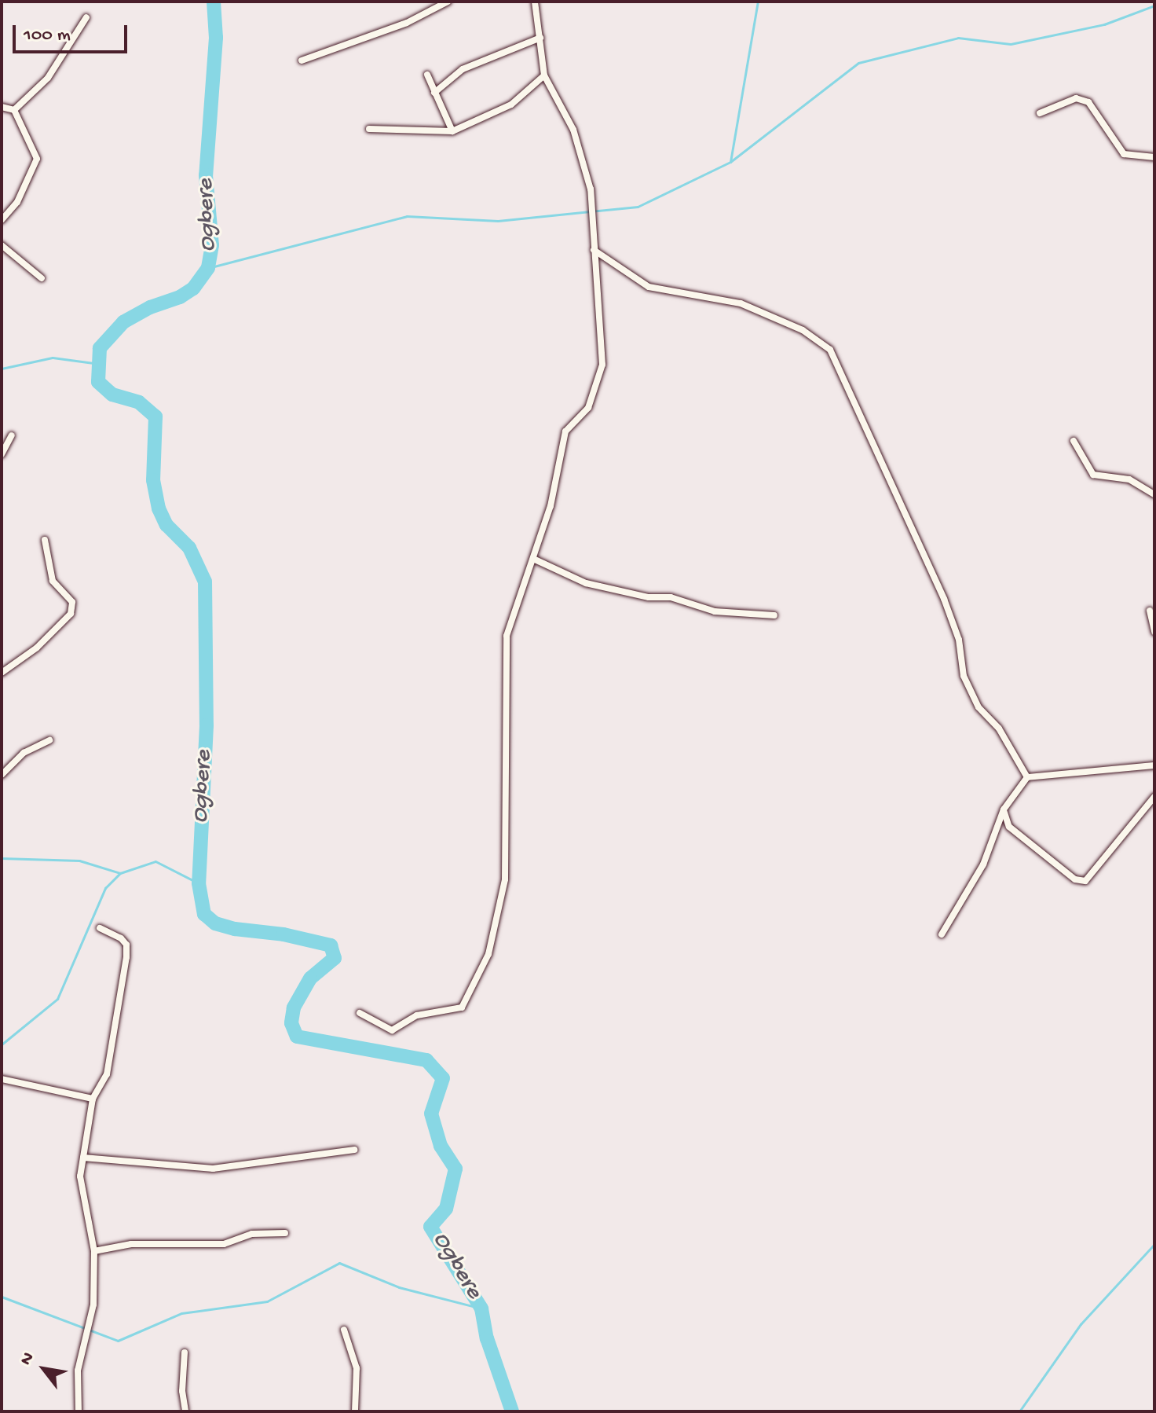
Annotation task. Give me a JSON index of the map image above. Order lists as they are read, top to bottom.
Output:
{
  "water": ["Ogbere"],
  "scale_bar": "100 m",
  "north": "top left"
}
